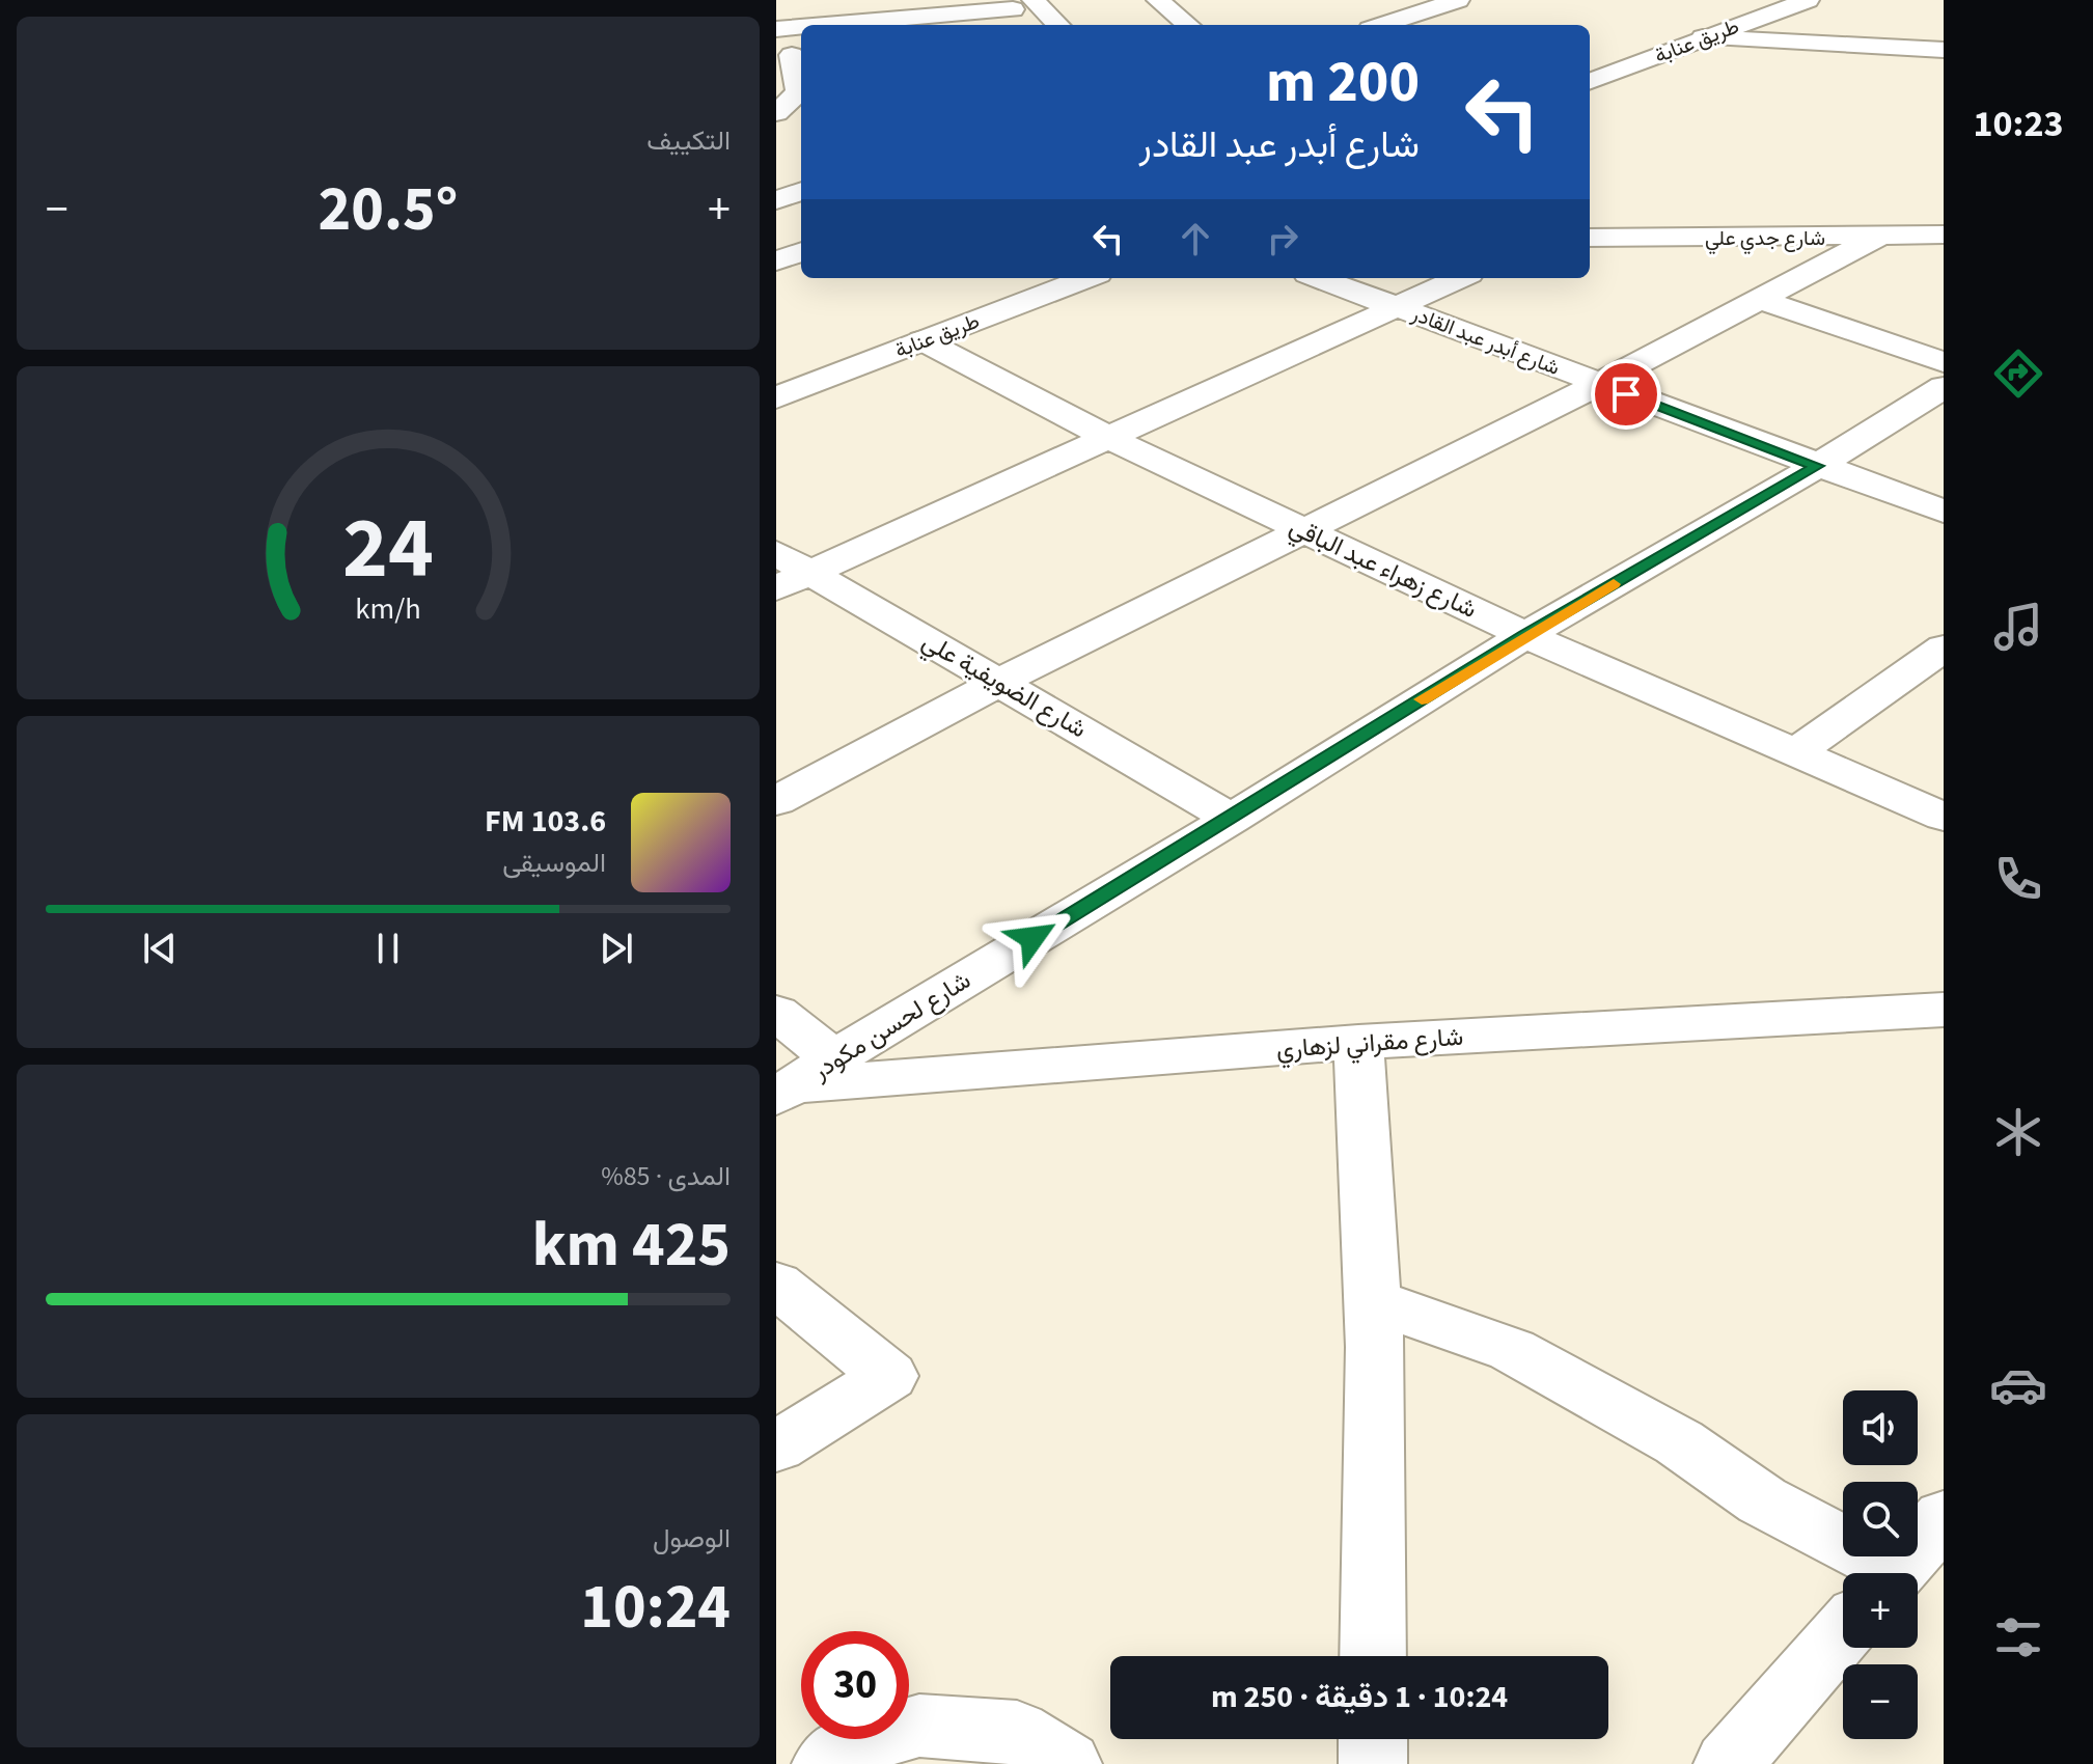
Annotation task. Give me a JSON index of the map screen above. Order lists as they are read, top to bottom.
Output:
{
  "streets": {
    "street": [
      "طريق عنابة",
      "شارع جدي علي",
      "شارع أبدر عبد القادر",
      "شارع زهراء عبد الباقي",
      "شارع الضويفية علي",
      "شارع لحسن مكودر",
      "شارع مقراني لزهاري"
    ]
  },
  "crossings": [
    ["طريق عنابة", "شارع زهراء عبد الباقي"],
    ["شارع أبدر عبد القادر", "شارع لحسن مكودر"],
    ["شارع زهراء عبد الباقي", "شارع لحسن مكودر"],
    ["شارع الضويفية علي", "شارع لحسن مكودر"],
    ["شارع لحسن مكودر", "شارع مقراني لزهاري"]
  ],
  "page": {
    "tabs": "10:23",
    "tile": [
      "التكييف",
      ["المدى · 85%", "425 km"],
      ["الوصول", "10:24"]
    ],
    "turn": ["200 m", "شارع أبدر عبد القادر"],
    "heat": ["−", "20.5°", "+"],
    "song": ["103.6 FM", "الموسيقى"],
    "map_buttons": ["+", "−"],
    "limit": "30",
    "trip": "10:24 · 1 دقيقة · 250 m",
    "gauge": ["24", "km/h"]
  }
}
